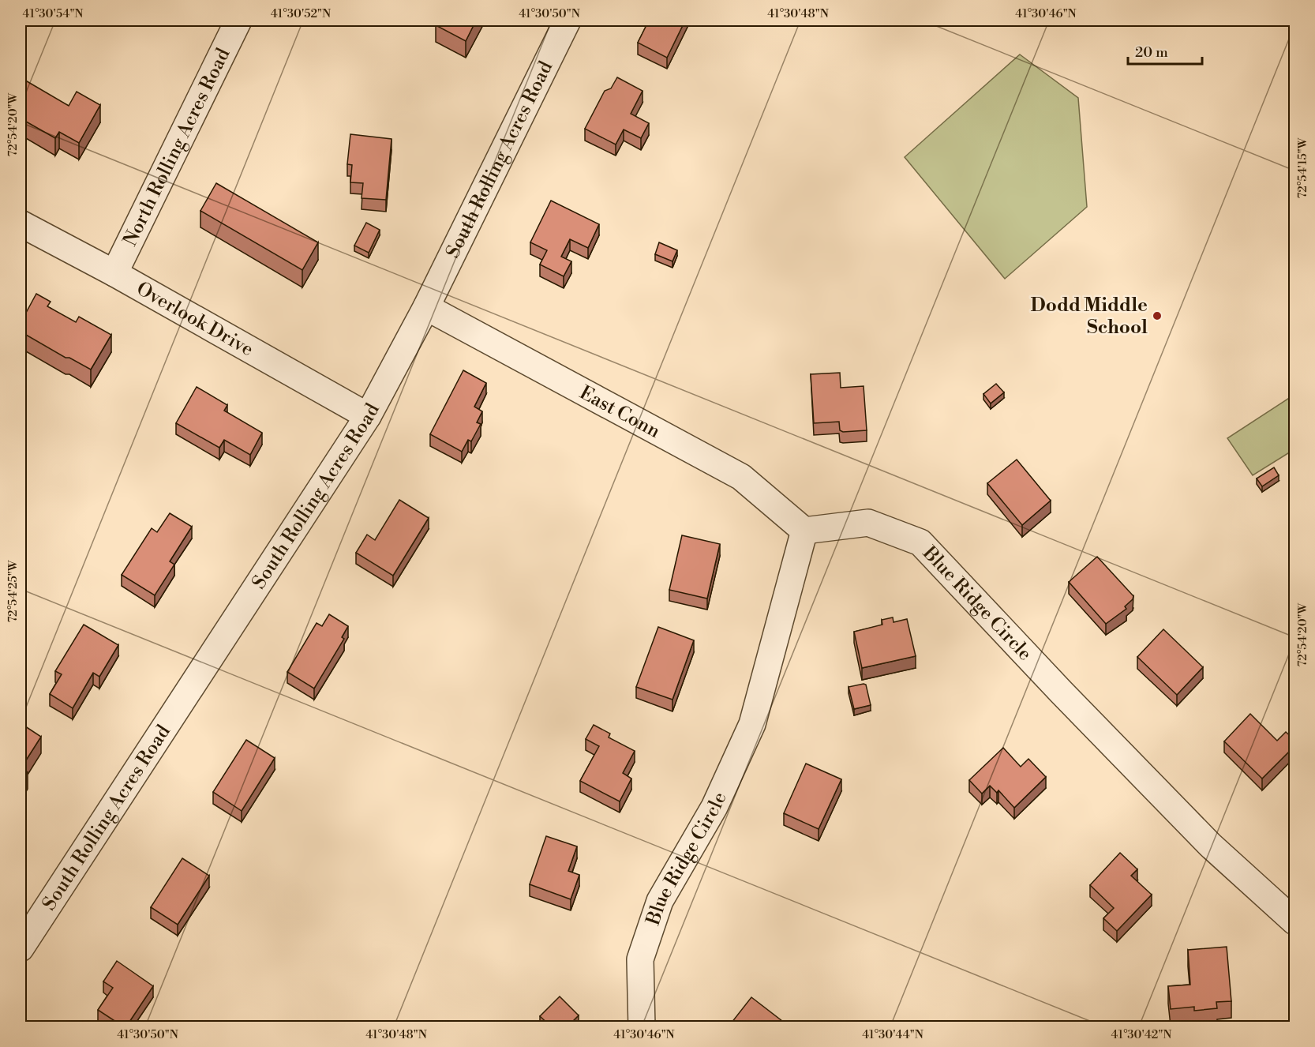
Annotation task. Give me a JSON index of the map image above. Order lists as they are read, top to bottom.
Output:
{
  "streets": {
    "street": [
      "North Rolling Acres Road",
      "South Rolling Acres Road",
      "Overlook Drive",
      "East Conn",
      "Blue Ridge Circle"
    ]
  },
  "crossings": [
    ["North Rolling Acres Road", "Overlook Drive"],
    ["South Rolling Acres Road", "Overlook Drive"],
    ["South Rolling Acres Road", "East Conn"],
    ["East Conn", "Blue Ridge Circle"]
  ],
  "places": ["Dodd Middle School"],
  "scale_bar": "20 m",
  "coordinates": [
    "41°30'54\"N",
    "41°30'52\"N",
    "41°30'50\"N",
    "41°30'48\"N",
    "41°30'46\"N",
    "72°54'20\"W",
    "72°54'15\"W",
    "72°54'25\"W",
    "41°30'44\"N",
    "41°30'42\"N"
  ]
}
